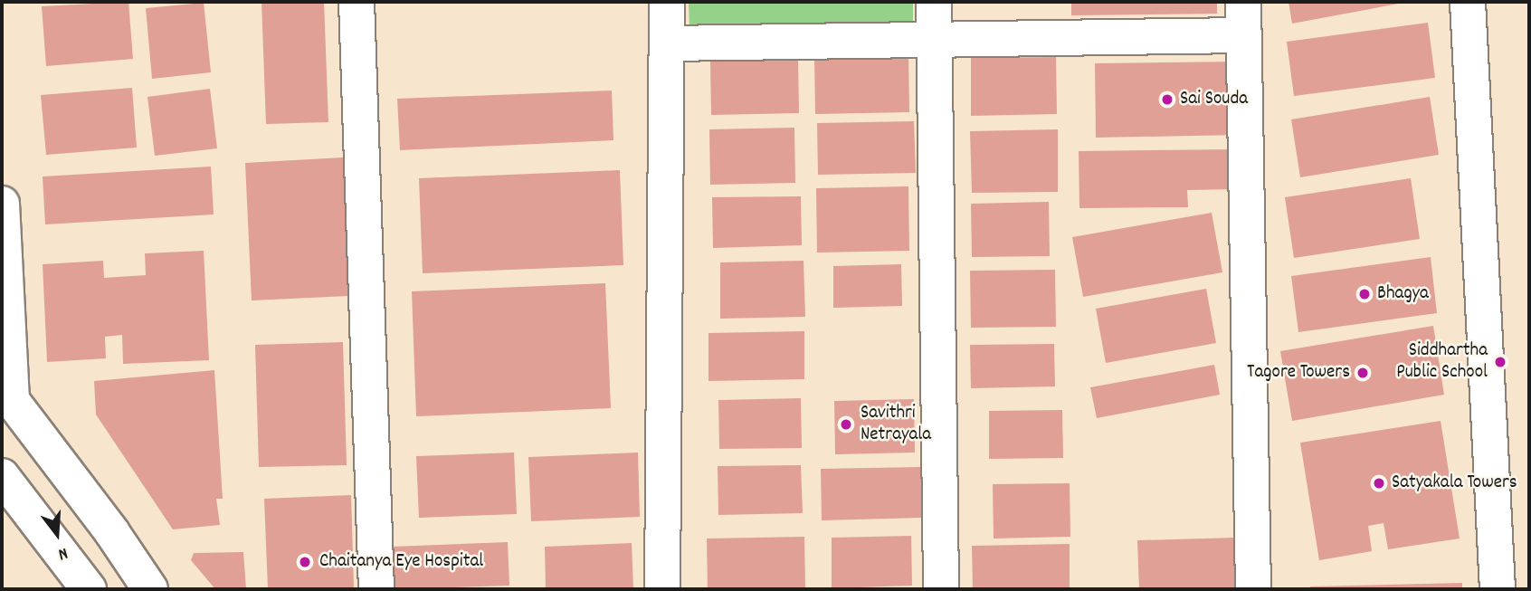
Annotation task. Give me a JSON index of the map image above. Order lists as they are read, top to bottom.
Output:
{
  "places": [
    "Sai Souda",
    "Bhagya",
    "Siddhartha Public School",
    "Tagore Towers",
    "Savithri Netrayala",
    "Satyakala Towers",
    "Chaitanya Eye Hospital"
  ],
  "north": "bottom"
}
